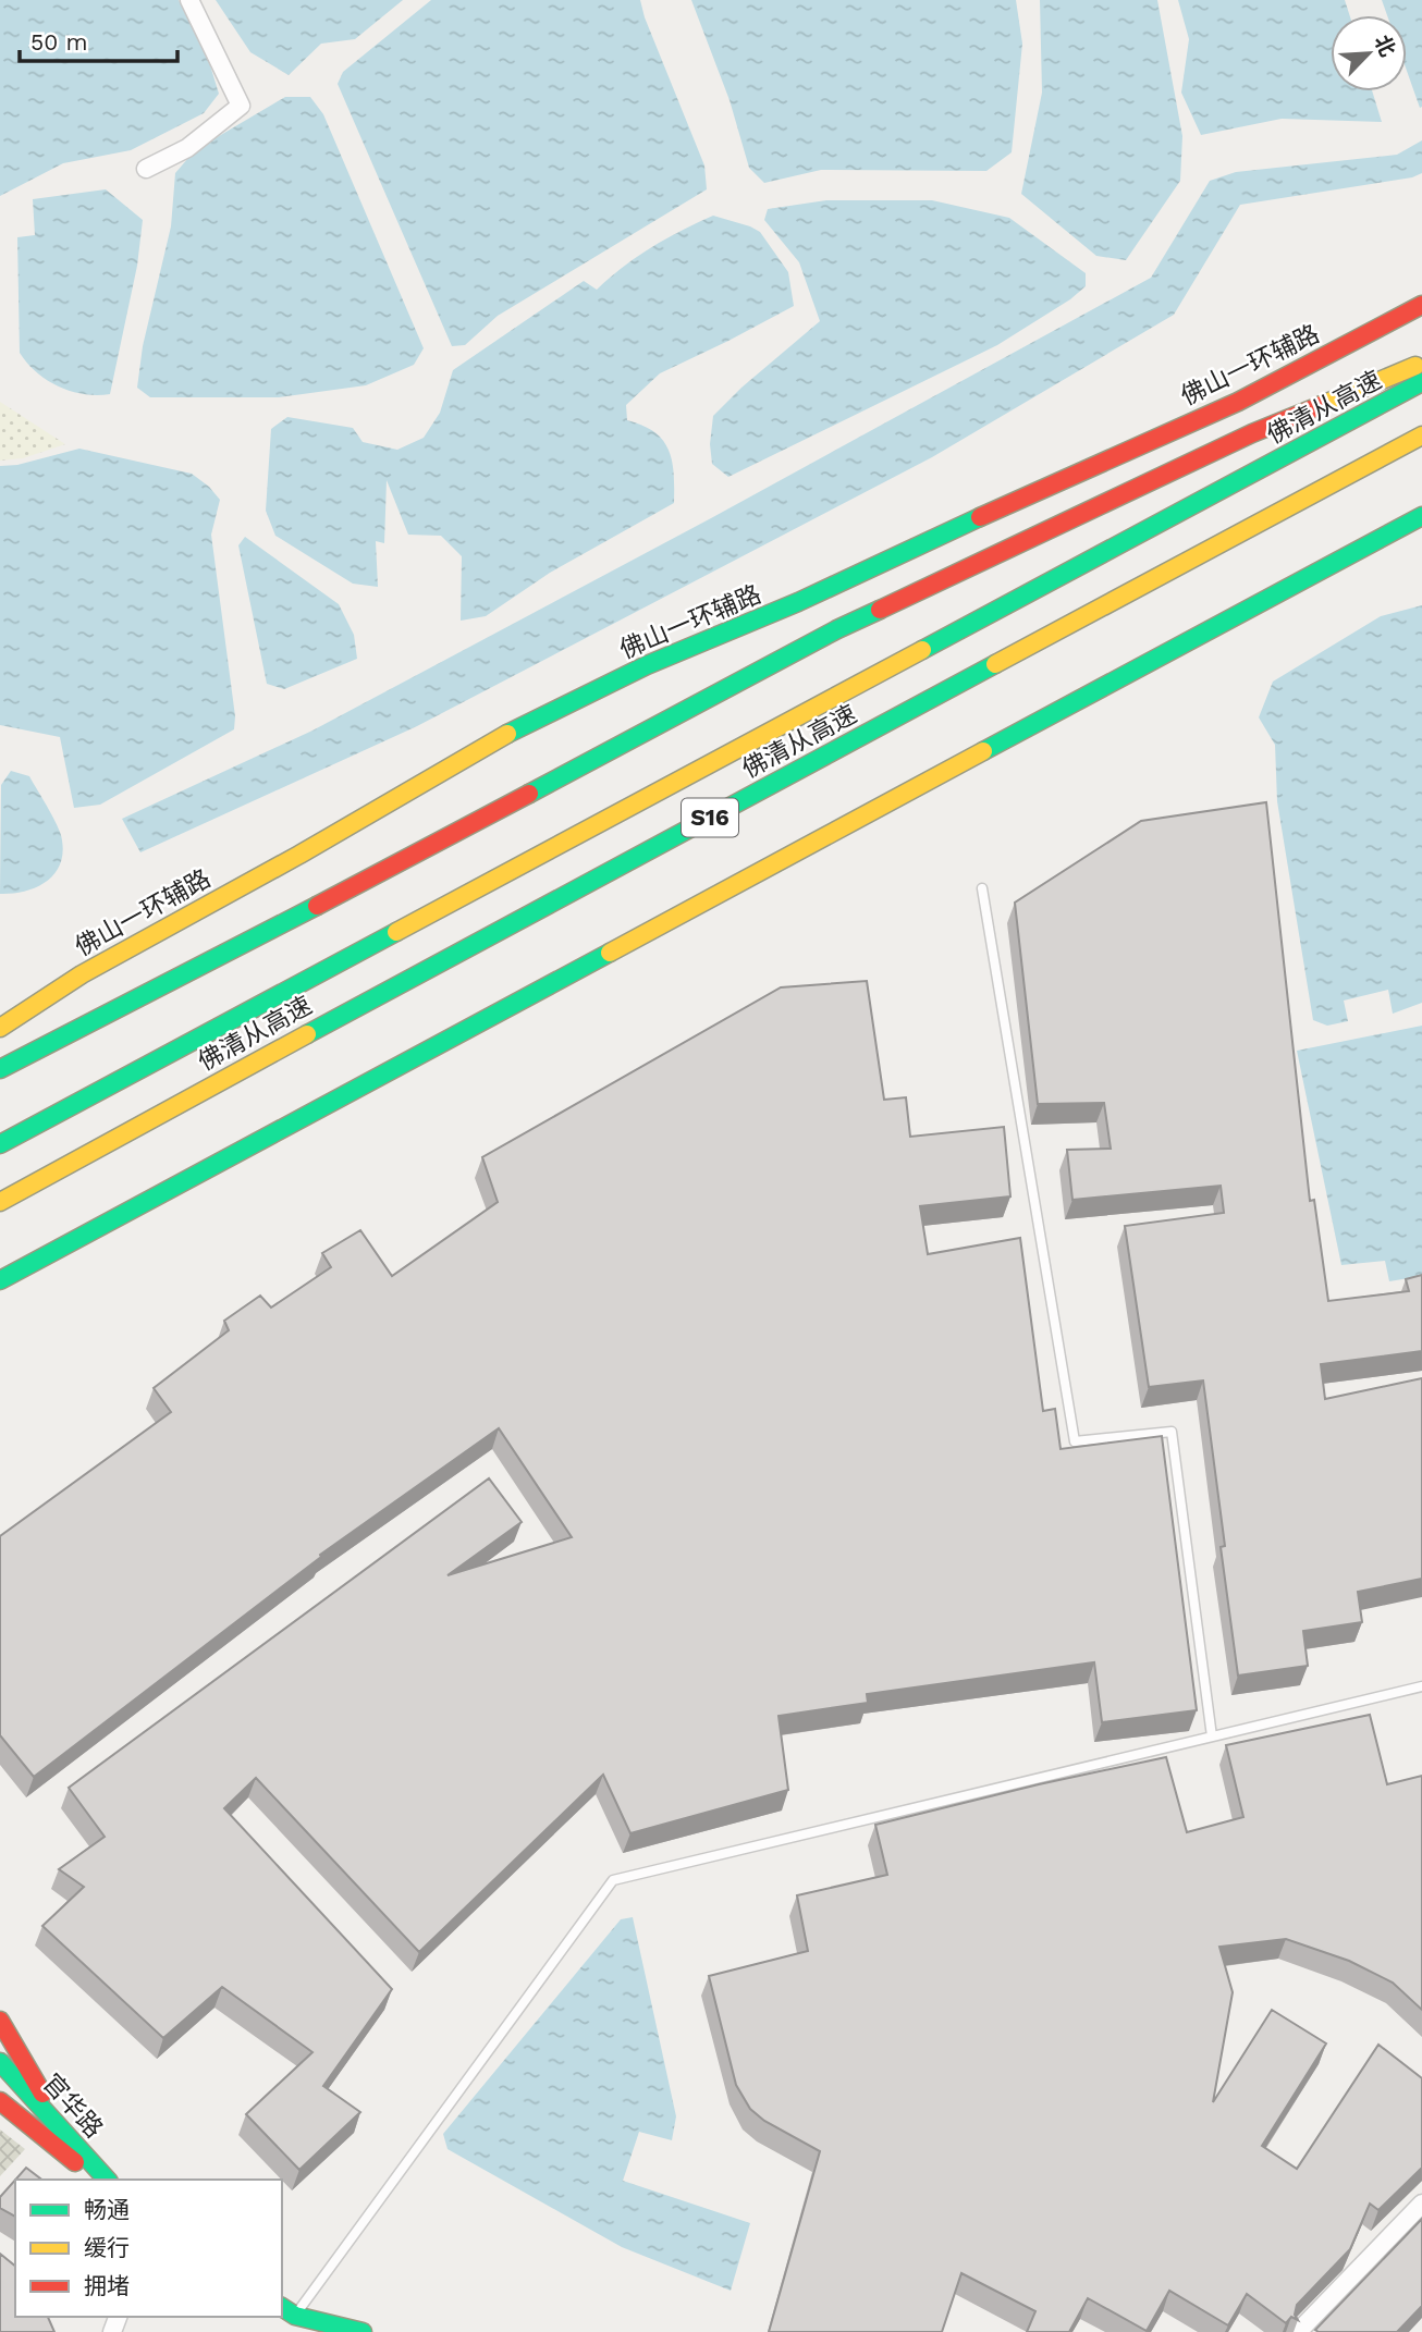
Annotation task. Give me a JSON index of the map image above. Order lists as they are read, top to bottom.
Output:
{
  "streets": {
    "main road": [
      "佛山一环辅路",
      "佛清从高速",
      "S16",
      "官华路"
    ]
  },
  "legend": ["畅通", "缓行", "拥堵"],
  "scale_bar": "50 m",
  "north": "top right"
}
